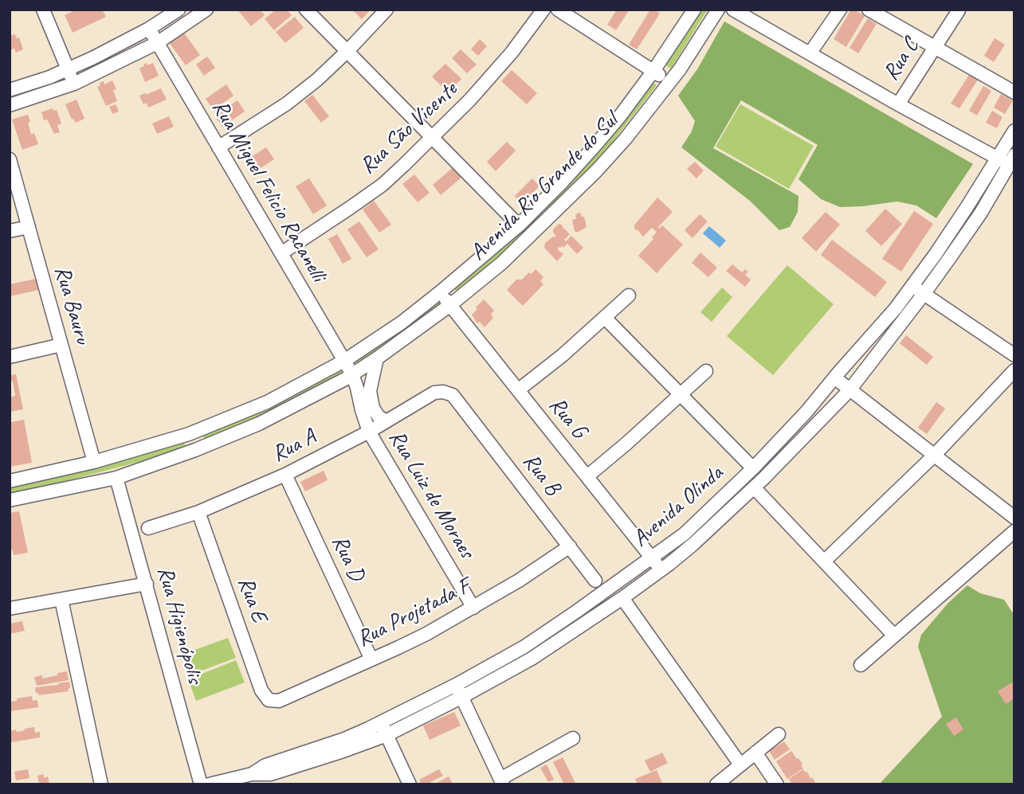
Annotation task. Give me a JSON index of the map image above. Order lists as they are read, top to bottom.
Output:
{
  "streets": {
    "street": [
      "Rua C",
      "Rua São Vicente",
      "Avenida Rio Grande do Sul",
      "Rua Miguel Felicio Racanelli",
      "Rua Bauru",
      "Rua G",
      "Rua A",
      "Rua B",
      "Rua Luiz de Moraes",
      "Avenida Olinda",
      "Rua D",
      "Rua E",
      "Rua Projetada F",
      "Rua Higienópolis"
    ]
  },
  "crossings": [
    ["Rua São Vicente", "Rua Miguel Felicio Racanelli"],
    ["Avenida Rio Grande do Sul", "Rua Miguel Felicio Racanelli"],
    ["Avenida Rio Grande do Sul", "Rua Bauru"],
    ["Avenida Rio Grande do Sul", "Rua G"],
    ["Avenida Rio Grande do Sul", "Rua Higienópolis"],
    ["Rua Miguel Felicio Racanelli", "Rua Luiz de Moraes"],
    ["Rua G", "Avenida Olinda"],
    ["Rua A", "Rua B"],
    ["Rua A", "Rua Luiz de Moraes"],
    ["Rua A", "Rua D"],
    ["Rua A", "Rua E"],
    ["Rua B", "Rua Projetada F"],
    ["Rua Luiz de Moraes", "Rua Projetada F"],
    ["Rua D", "Rua Projetada F"],
    ["Rua E", "Rua Projetada F"]
  ]
}
